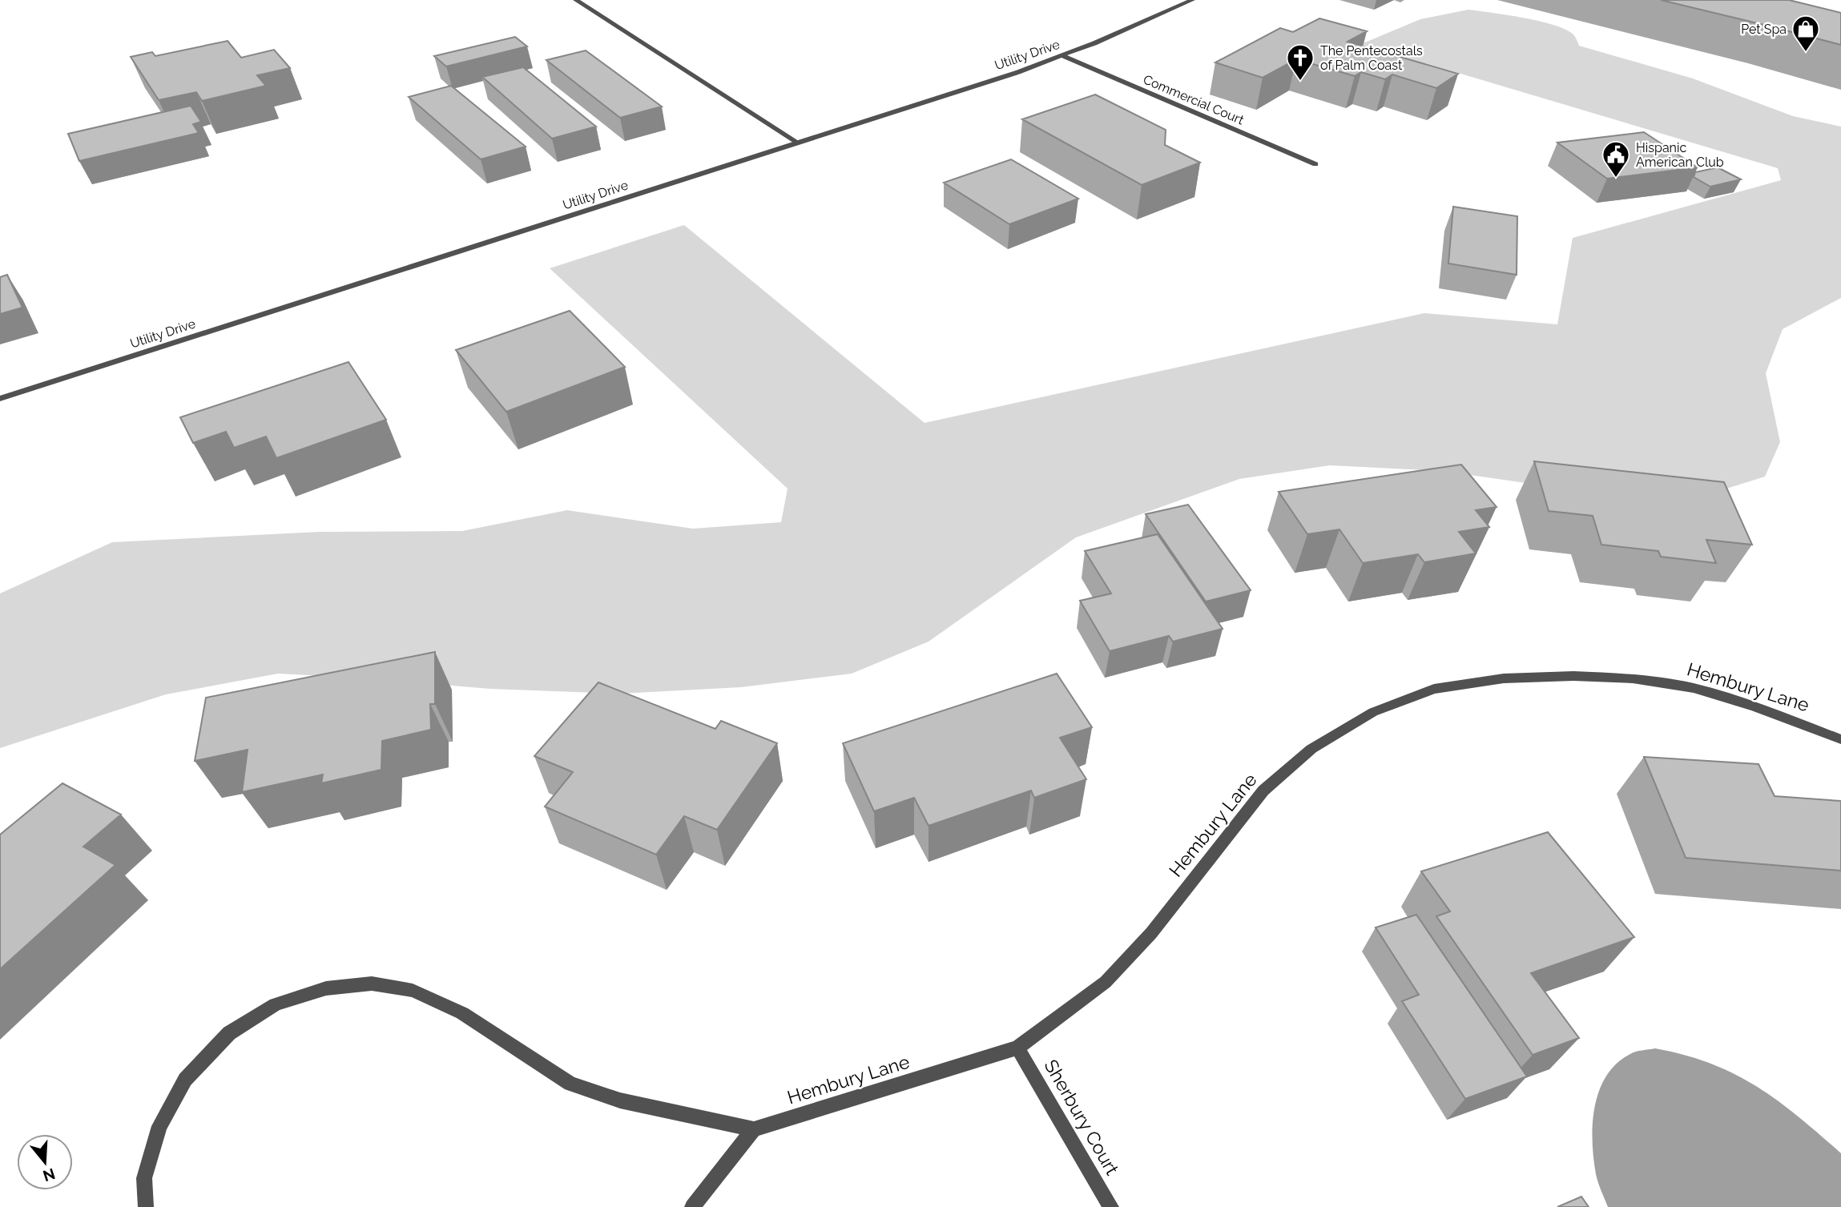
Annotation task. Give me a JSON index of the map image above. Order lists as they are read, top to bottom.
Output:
{
  "streets": {
    "street": [
      "Utility Drive",
      "Commercial Court",
      "Hembury Lane",
      "Sherbury Court"
    ]
  },
  "crossings": [
    ["Utility Drive", "Commercial Court"],
    ["Hembury Lane", "Sherbury Court"]
  ],
  "places": {
    "shop": ["Pet Spa"],
    "church": ["The Pentecostals of Palm Coast"],
    "public building": ["Hispanic American Club"]
  },
  "north": "bottom"
}
